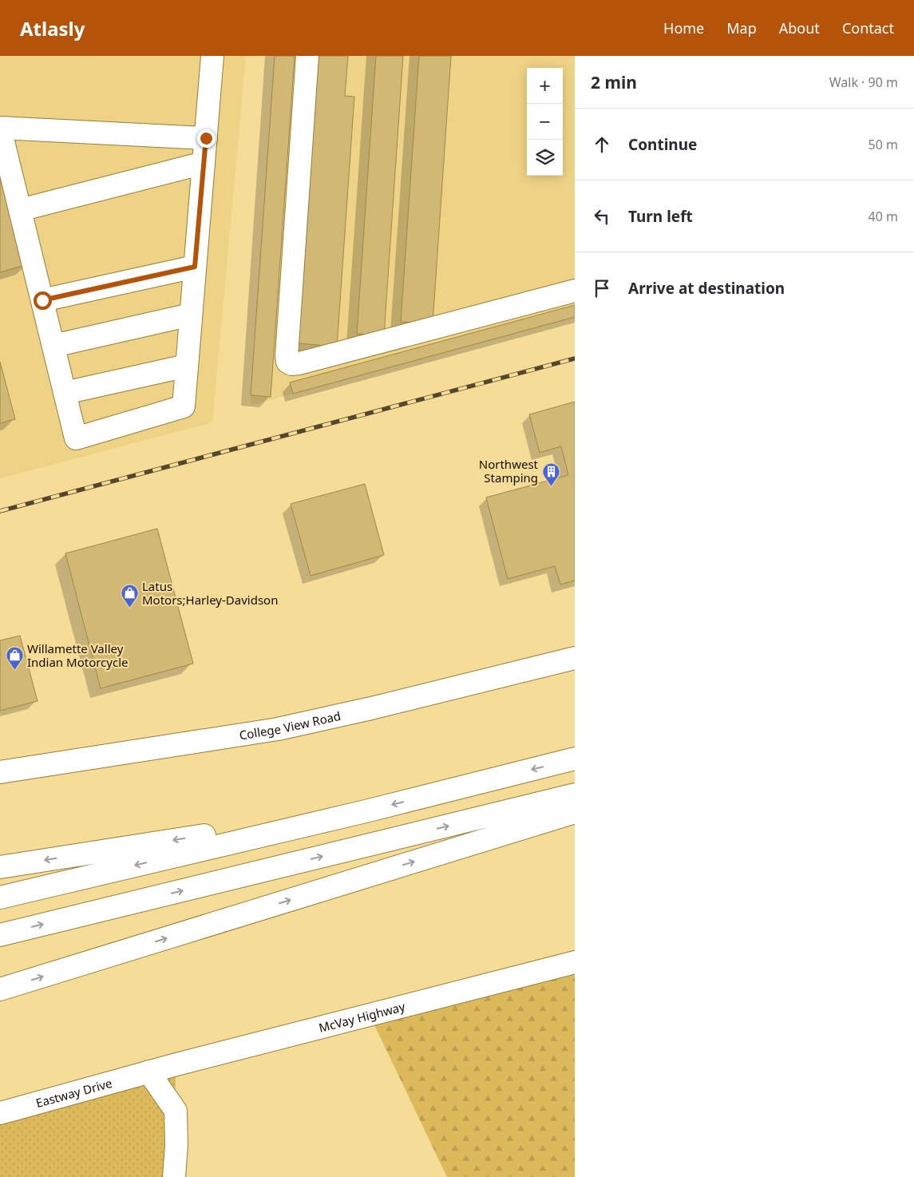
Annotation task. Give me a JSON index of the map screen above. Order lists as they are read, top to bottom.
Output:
{
  "streets": {
    "main road": ["College View Road", "McVay Highway", "Eastway Drive"]
  },
  "crossings": [
    ["McVay Highway", "Eastway Drive"]
  ],
  "places": {
    "building": ["Northwest Stamping"],
    "shop": ["Latus Motors;Harley-Davidson", "Willamette Valley Indian Motorcycle"]
  },
  "page": {
    "header": "Atlasly",
    "nav": [
      "Home",
      "Map",
      "About",
      "Contact"
    ],
    "heading": ["2 min", "Walk · 90 m"],
    "map_buttons": ["+", "−"],
    "list": [
      ["Continue", "50 m"],
      ["Turn left", "40 m"],
      "Arrive at destination"
    ]
  }
}
